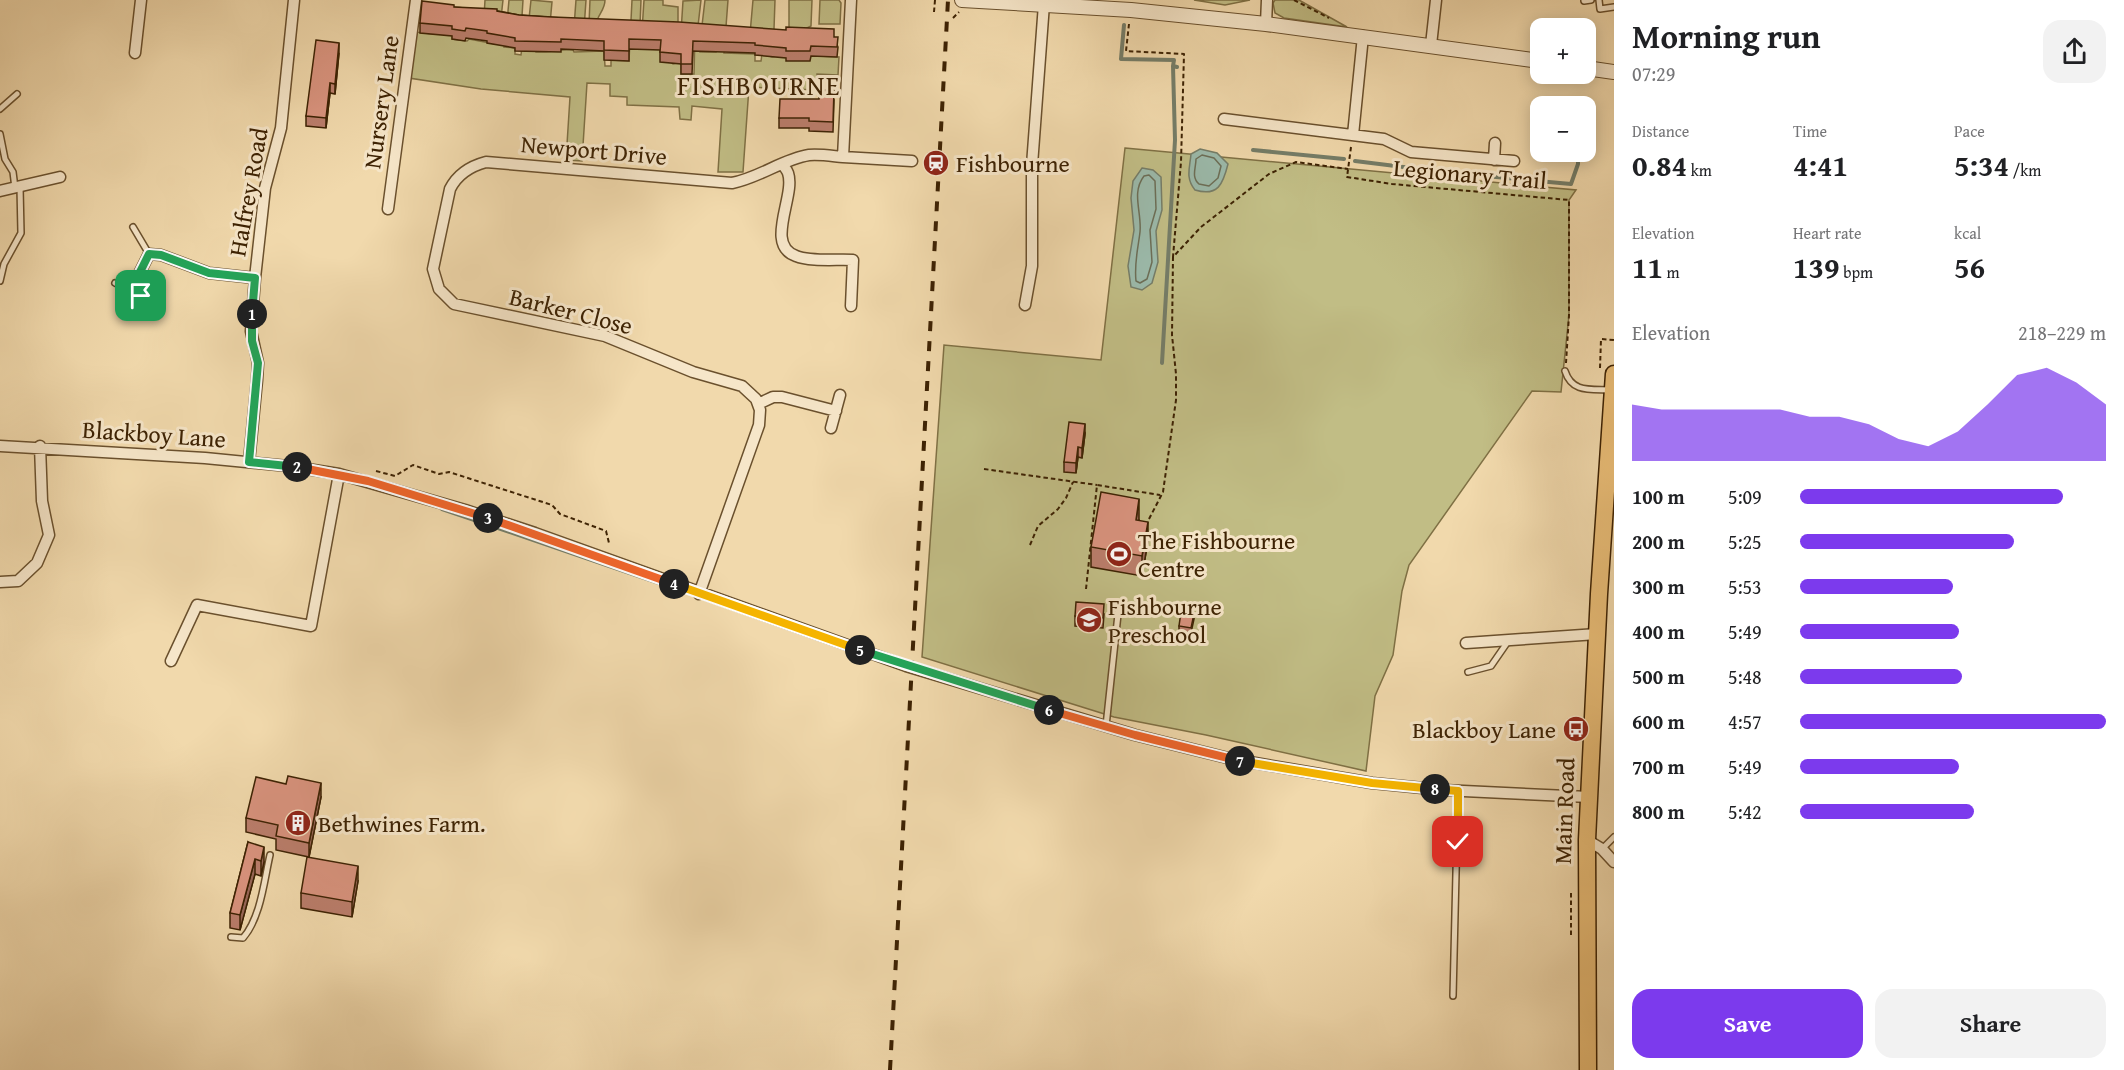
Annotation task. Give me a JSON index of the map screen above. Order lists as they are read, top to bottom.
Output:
{
  "streets": {
    "main road": ["Main Road"],
    "street": [
      "Nursery Lane",
      "Newport Drive",
      "Halfrey Road",
      "Barker Close",
      "Blackboy Lane"
    ],
    "path": ["Legionary Trail"]
  },
  "crossings": [
    ["Newport Drive", "Barker Close"],
    ["Halfrey Road", "Blackboy Lane"],
    ["Blackboy Lane", "Main Road"]
  ],
  "districts": ["FISHBOURNE"],
  "places": {
    "station": ["Fishbourne"],
    "sports": ["The Fishbourne Centre"],
    "school or university": ["Fishbourne Preschool"],
    "bus stop": ["Blackboy Lane"],
    "building": ["Bethwines Farm."]
  },
  "page": {
    "heading": ["Morning run", "07:29"],
    "map_buttons": ["+", "−"],
    "stats": [
      ["Distance", "0.84 km"],
      ["Time", "4:41"],
      ["Pace", "5:34 /km"],
      ["Elevation", "11 m"],
      ["Heart rate", "139 bpm"],
      ["kcal", "56"]
    ],
    "pins": [
      "1",
      "2",
      "3",
      "4",
      "5",
      "6",
      "7",
      "8"
    ],
    "chart": ["Elevation", "218–229 m"],
    "list": [
      {
        "name": "100 m",
        "note": "5:09"
      },
      {
        "name": "200 m",
        "note": "5:25"
      },
      {
        "name": "300 m",
        "note": "5:53"
      },
      {
        "name": "400 m",
        "note": "5:49"
      },
      {
        "name": "500 m",
        "note": "5:48"
      },
      {
        "name": "600 m",
        "note": "4:57"
      },
      {
        "name": "700 m",
        "note": "5:49"
      },
      {
        "name": "800 m",
        "note": "5:42"
      }
    ],
    "buttons": ["Save", "Share"]
  }
}
